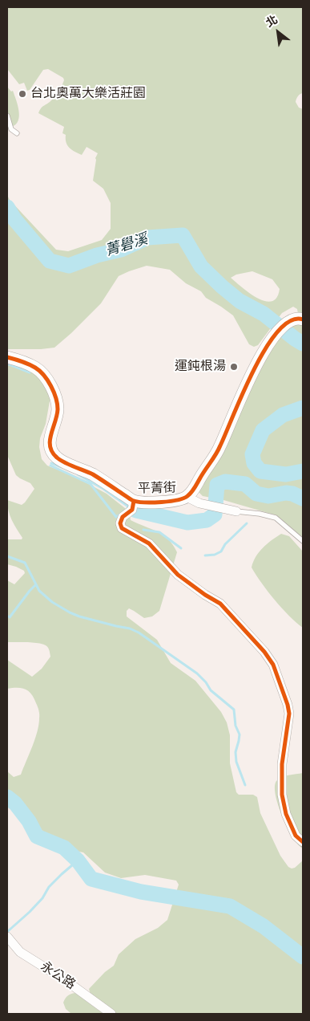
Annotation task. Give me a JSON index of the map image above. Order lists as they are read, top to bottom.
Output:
{
  "streets": {
    "street": ["平菁街", "永公路"]
  },
  "water": ["菁礐溪"],
  "places": ["台北奧萬大樂活莊園", "運鈍根湯"],
  "north": "top left"
}
